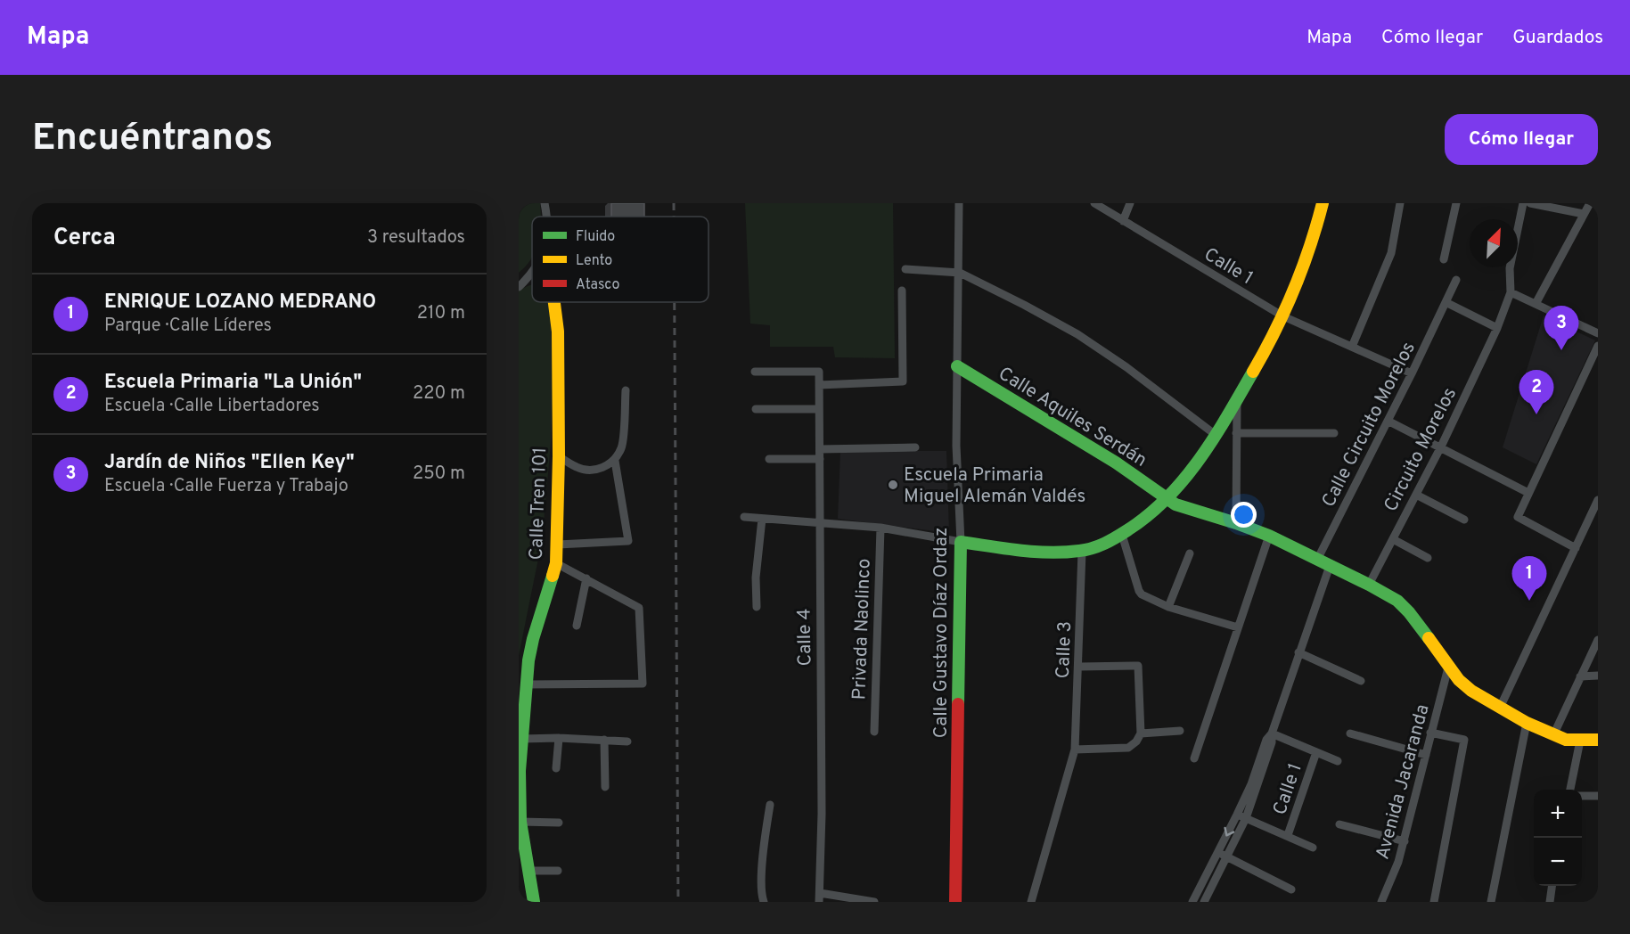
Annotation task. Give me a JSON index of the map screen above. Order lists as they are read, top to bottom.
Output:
{
  "streets": {
    "street": [
      "Calle 1",
      "Calle Aquiles Serdán",
      "Calle Circuito Morelos",
      "Circuito Morelos",
      "Calle Tren 101",
      "Privada Naolinco",
      "Calle Gustavo Díaz Ordaz",
      "Calle 4",
      "Calle 3",
      "Avenida Jacaranda"
    ]
  },
  "crossings": [
    ["Calle 1", "Calle Circuito Morelos"],
    ["Calle Aquiles Serdán", "Calle Circuito Morelos"],
    ["Calle Aquiles Serdán", "Circuito Morelos"],
    ["Calle Aquiles Serdán", "Calle Gustavo Díaz Ordaz"],
    ["Calle Aquiles Serdán", "Avenida Jacaranda"]
  ],
  "places": ["Escuela Primaria Miguel Alemán Valdés"],
  "legend": ["Fluido", "Lento", "Atasco"],
  "north": "top right",
  "page": {
    "header": "Mapa",
    "nav": ["Mapa", "Cómo llegar", "Guardados"],
    "buttons": "Cómo llegar",
    "title": "Encuéntranos",
    "heading": ["Cerca", "3 resultados"],
    "list": [
      {
        "mark": "1",
        "name": "ENRIQUE LOZANO MEDRANO",
        "note": "Parque · Calle Líderes",
        "value": "210 m"
      },
      {
        "mark": "2",
        "name": "Escuela Primaria \"La Unión\"",
        "note": "Escuela · Calle Libertadores",
        "value": "220 m"
      },
      {
        "mark": "3",
        "name": "Jardín de Niños \"Ellen Key\"",
        "note": "Escuela · Calle Fuerza y Trabajo",
        "value": "250 m"
      }
    ],
    "pins": ["3", "2", "1"],
    "map_buttons": ["+", "−"]
  }
}
